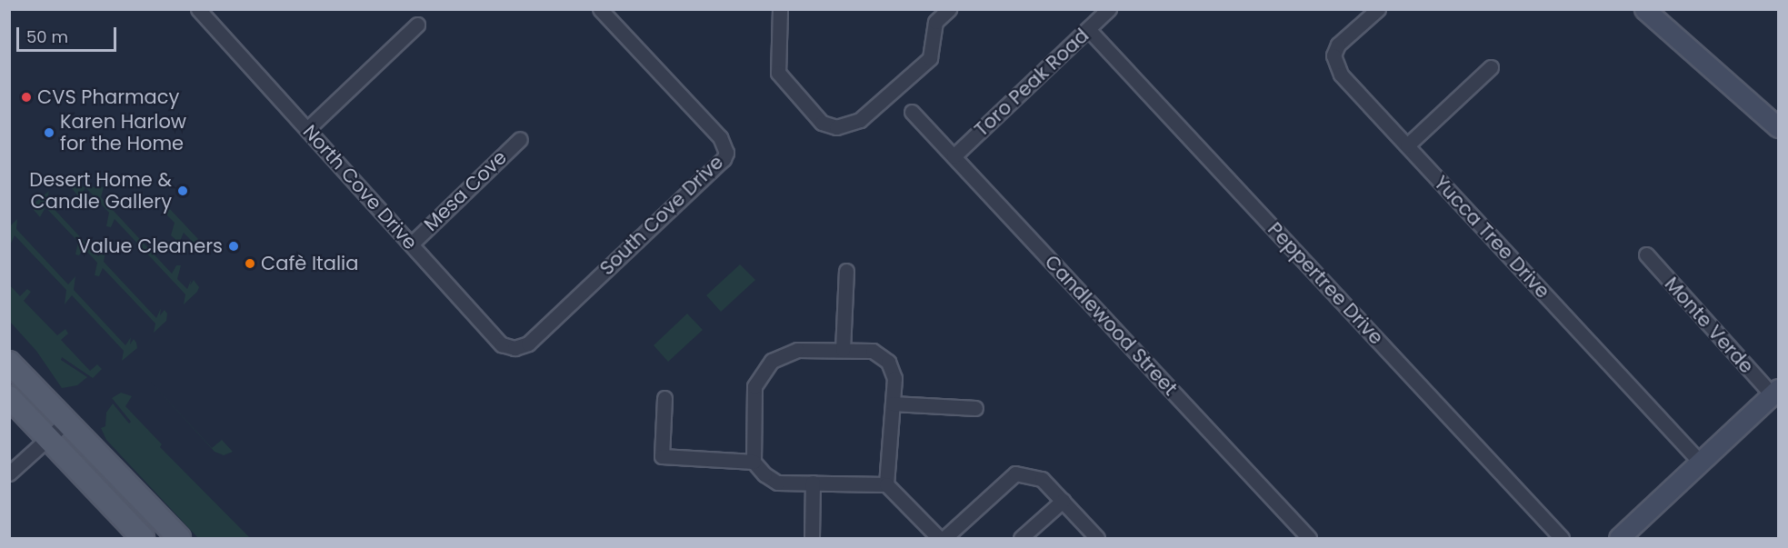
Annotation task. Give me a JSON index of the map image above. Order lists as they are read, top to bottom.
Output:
{
  "streets": {
    "street": [
      "Toro Peak Road",
      "North Cove Drive",
      "Mesa Cove",
      "South Cove Drive",
      "Yucca Tree Drive",
      "Peppertree Drive",
      "Candlewood Street",
      "Monte Verde"
    ]
  },
  "crossings": [
    ["Toro Peak Road", "Peppertree Drive"],
    ["Toro Peak Road", "Candlewood Street"],
    ["North Cove Drive", "Mesa Cove"],
    ["North Cove Drive", "South Cove Drive"]
  ],
  "places": [
    "CVS Pharmacy",
    "Karen Harlow for the Home",
    "Desert Home & Candle Gallery",
    "Value Cleaners",
    "Cafè Italia"
  ],
  "scale_bar": "50 m"
}
